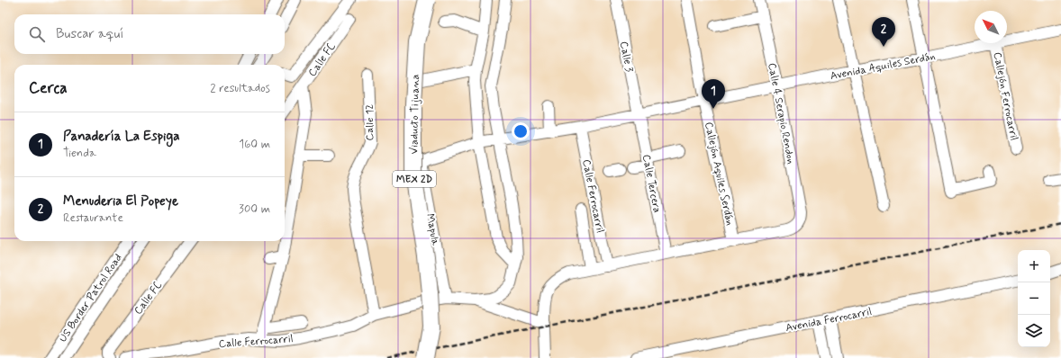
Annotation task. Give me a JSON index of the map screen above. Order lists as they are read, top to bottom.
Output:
{
  "streets": {
    "highway": ["Viaducto Tijuana", "MEX 2D"],
    "street": [
      "Calle 3",
      "Calle FC",
      "Avenida Aquiles Serdán",
      "Callejón Ferrocarril",
      "Calle 4 Serapio Rendon",
      "Calle 12",
      "Callejón Aquiles Serdán",
      "Calle Tercera",
      "Calle Ferrocarril",
      "Mapula",
      "US Border Patrol Road",
      "Avenida Ferrocarril"
    ]
  },
  "crossings": [
    ["Calle 3", "Avenida Aquiles Serdán"],
    ["Calle 3", "Calle Tercera"],
    ["Avenida Aquiles Serdán", "Callejón Ferrocarril"],
    ["Avenida Aquiles Serdán", "Calle 4 Serapio Rendon"],
    ["Avenida Aquiles Serdán", "Callejón Aquiles Serdán"],
    ["Avenida Aquiles Serdán", "Calle Tercera"],
    ["Calle 4 Serapio Rendon", "Callejón Aquiles Serdán"],
    ["Calle 12", "Calle Ferrocarril"],
    ["Calle Ferrocarril", "Mapula"]
  ],
  "north": "top left",
  "page": {
    "search": "Buscar aquí",
    "pins": ["2", "1"],
    "heading": ["Cerca", "2 resultados"],
    "list": [
      {
        "mark": "1",
        "name": "Panadería La Espiga",
        "note": "Tienda",
        "value": "160 m"
      },
      {
        "mark": "2",
        "name": "Menuderia El Popeye",
        "note": "Restaurante",
        "value": "300 m"
      }
    ],
    "map_buttons": ["+", "−"]
  }
}
